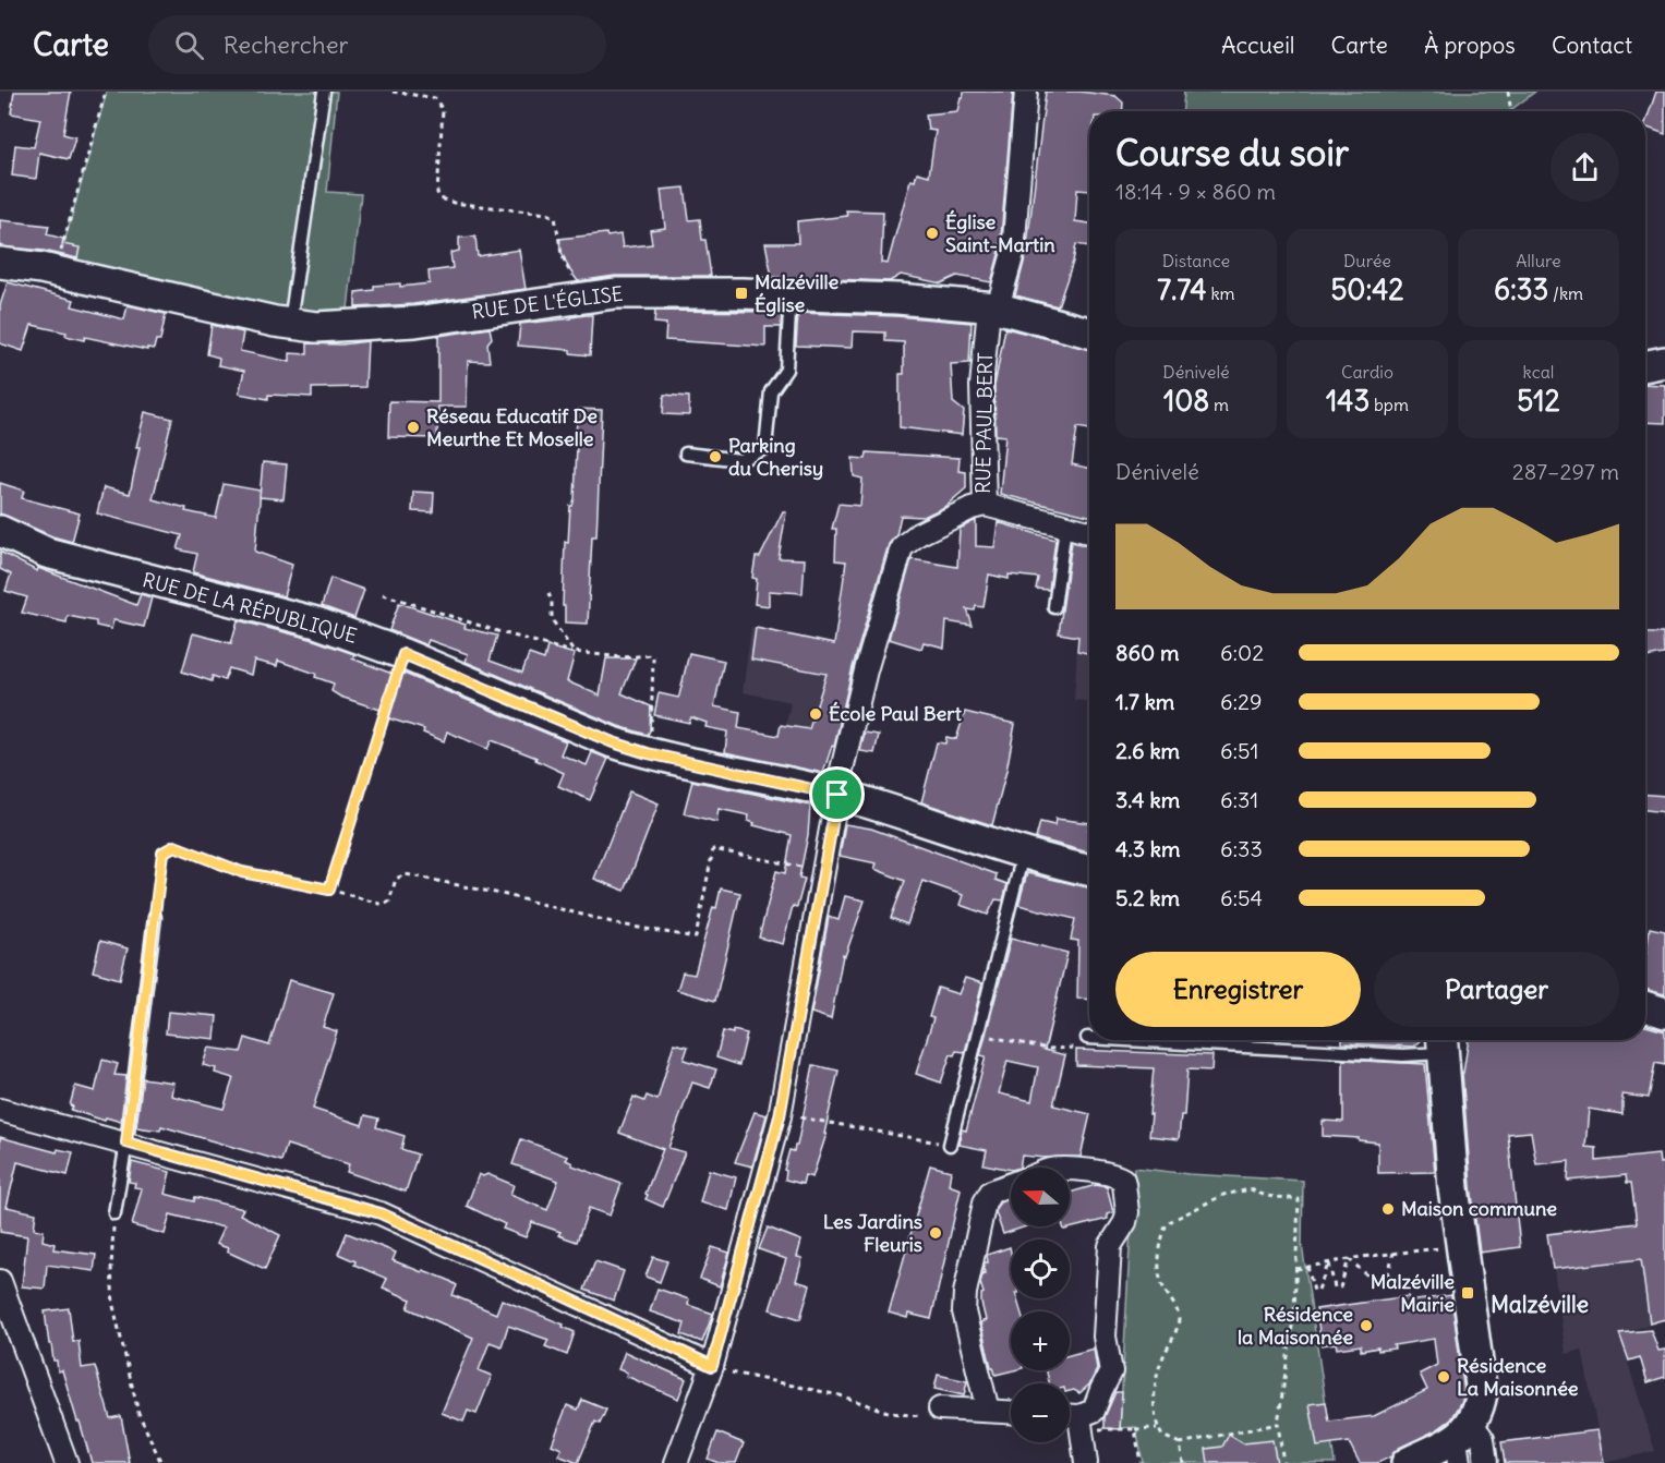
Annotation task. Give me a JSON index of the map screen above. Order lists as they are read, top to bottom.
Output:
{
  "streets": {
    "main road": ["RUE DE L'ÉGLISE", "RUE DE LA RÉPUBLIQUE"],
    "street": ["RUE PAUL BERT"]
  },
  "crossings": [
    ["RUE DE L'ÉGLISE", "RUE PAUL BERT"],
    ["RUE PAUL BERT", "RUE DE LA RÉPUBLIQUE"]
  ],
  "districts": ["Malzéville"],
  "places": {
    "other": [
      "Église Saint-Martin",
      "Réseau Educatif De Meurthe Et Moselle",
      "Parking du Cherisy",
      "École Paul Bert",
      "Maison commune",
      "Les Jardins Fleuris",
      "Résidence la Maisonnée",
      "Résidence La Maisonnée"
    ],
    "transit": ["Malzéville Église", "Malzéville Mairie"]
  },
  "north": "left",
  "page": {
    "header": "Carte",
    "search": "Rechercher",
    "nav": [
      "Accueil",
      "Carte",
      "À propos",
      "Contact"
    ],
    "heading": ["Course du soir", "18:14 · 9 × 860 m"],
    "stats": [
      ["Distance", "7.74 km"],
      ["Durée", "50:42"],
      ["Allure", "6:33 /km"],
      ["Dénivelé", "108 m"],
      ["Cardio", "143 bpm"],
      ["kcal", "512"]
    ],
    "chart": ["Dénivelé", "287–297 m"],
    "list": [
      {
        "name": "860 m",
        "note": "6:02"
      },
      {
        "name": "1.7 km",
        "note": "6:29"
      },
      {
        "name": "2.6 km",
        "note": "6:51"
      },
      {
        "name": "3.4 km",
        "note": "6:31"
      },
      {
        "name": "4.3 km",
        "note": "6:33"
      },
      {
        "name": "5.2 km",
        "note": "6:54"
      }
    ],
    "buttons": ["Enregistrer", "Partager"],
    "map_buttons": ["+", "−"]
  }
}
